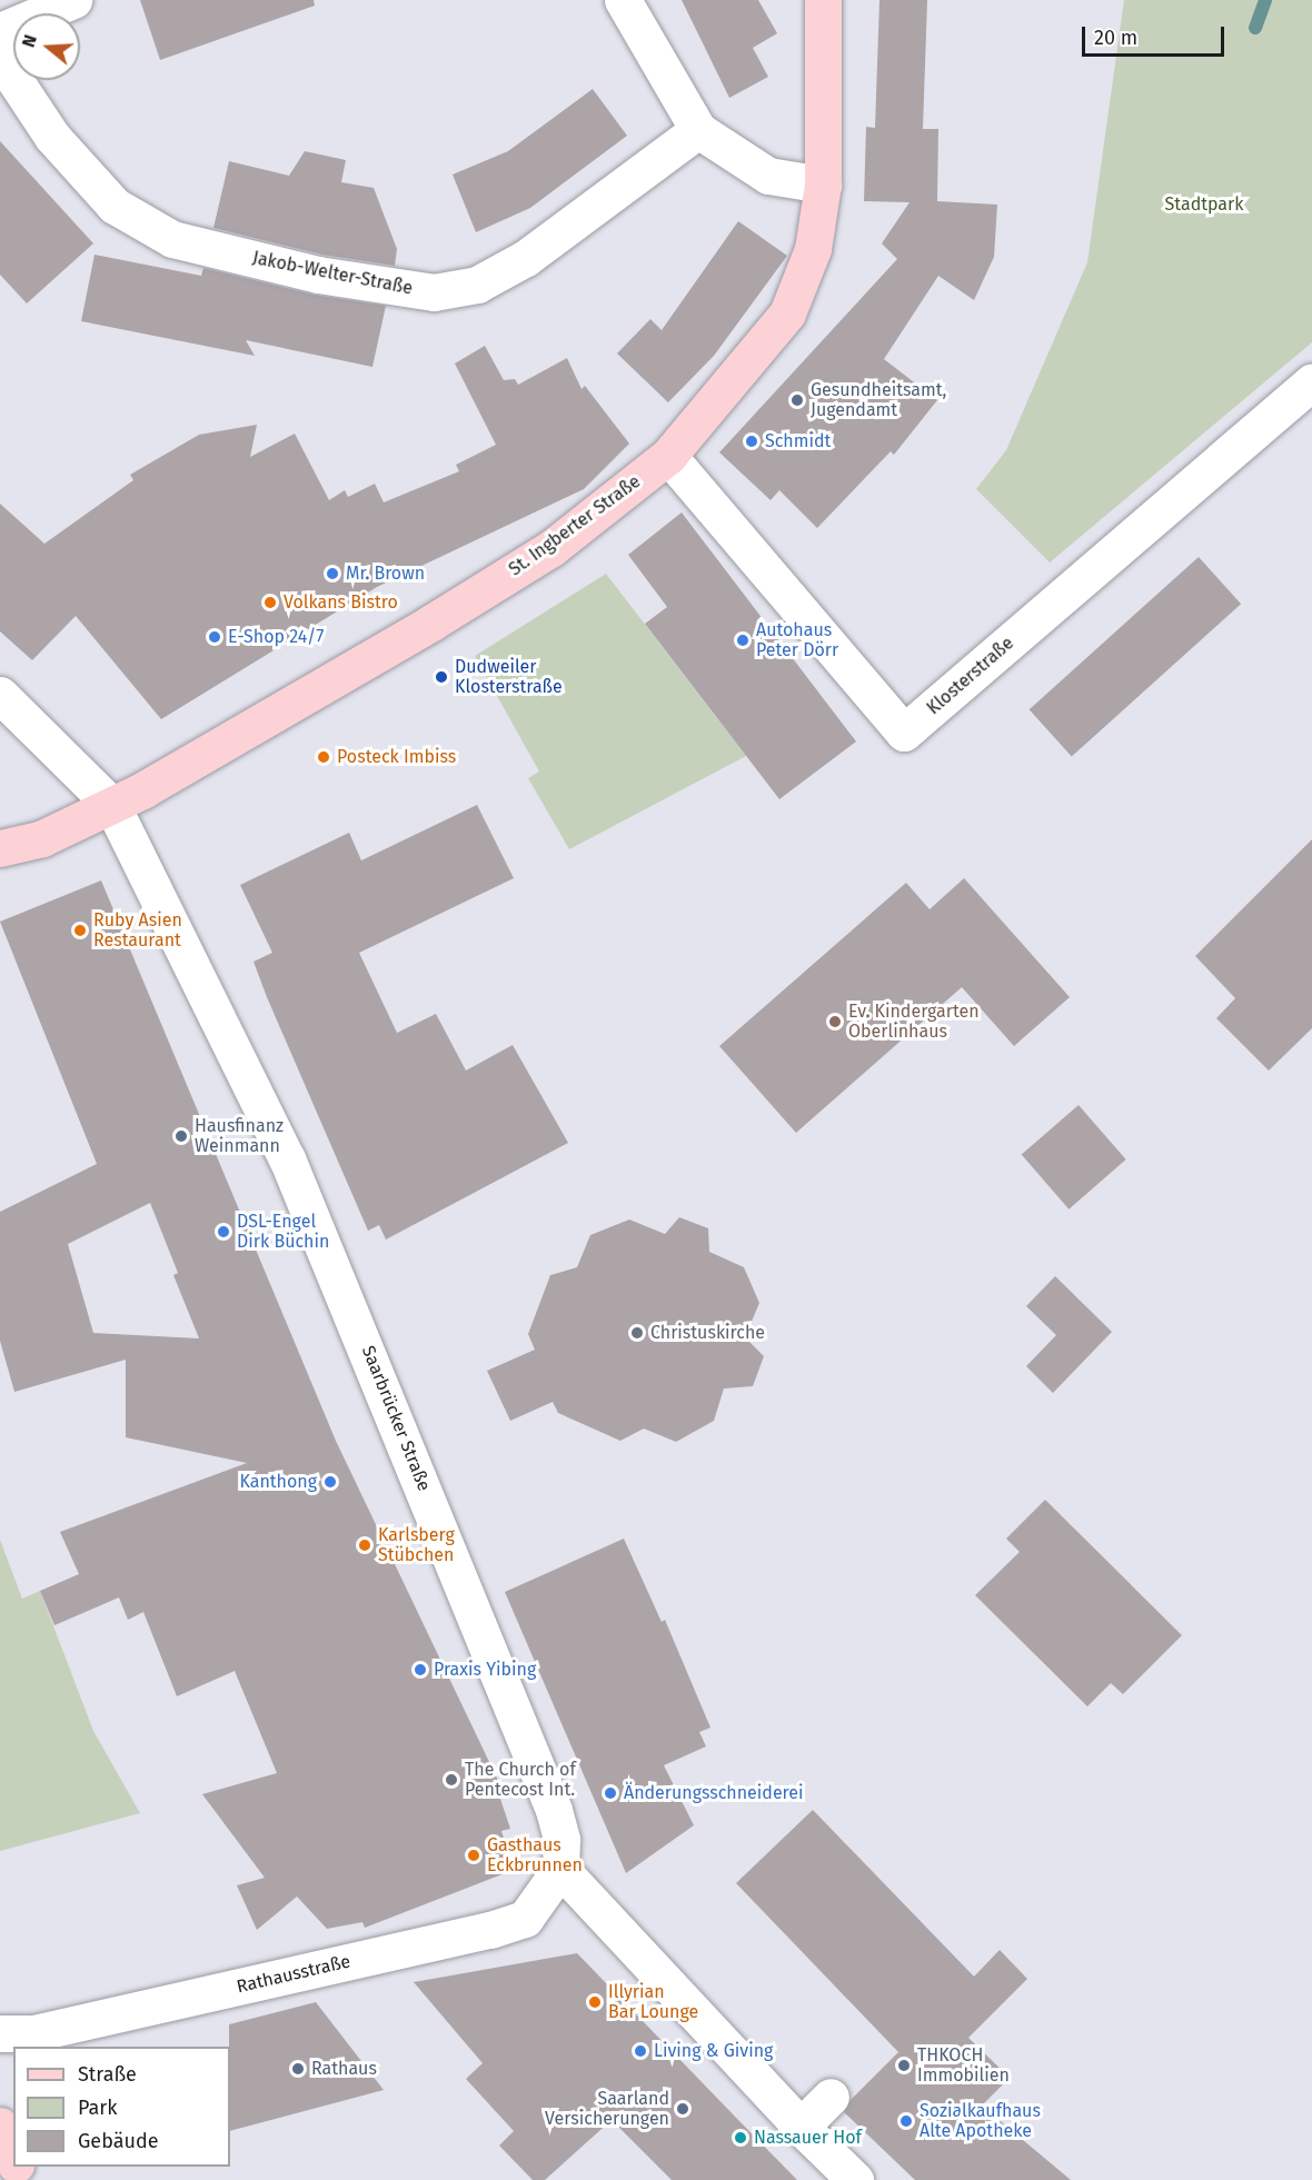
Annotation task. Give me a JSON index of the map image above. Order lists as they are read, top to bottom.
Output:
{
  "streets": {
    "main road": ["St. Ingberter Straße"],
    "street": [
      "Jakob-Welter-Straße",
      "Klosterstraße",
      "Saarbrücker Straße",
      "Rathausstraße"
    ]
  },
  "crossings": [
    ["St. Ingberter Straße", "Klosterstraße"],
    ["St. Ingberter Straße", "Saarbrücker Straße"],
    ["Saarbrücker Straße", "Rathausstraße"]
  ],
  "parks": ["Stadtpark"],
  "places": [
    "Gesundheitsamt, Jugendamt",
    "Schmidt",
    "Mr. Brown",
    "Volkans Bistro",
    "E-Shop 24/7",
    "Autohaus Peter Dörr",
    "Dudweiler Klosterstraße",
    "Posteck Imbiss",
    "Ruby Asien Restaurant",
    "Ev. Kindergarten Oberlinhaus",
    "Hausfinanz Weinmann",
    "DSL-Engel Dirk Büchin",
    "Christuskirche",
    "Kanthong",
    "Karlsberg Stübchen",
    "Praxis Yibing",
    "The Church of Pentecost Int.",
    "Änderungsschneiderei",
    "Gasthaus Eckbrunnen",
    "Illyrian Bar Lounge",
    "Living & Giving",
    "THKOCH Immobilien",
    "Rathaus",
    "Saarland Versicherungen",
    "Sozialkaufhaus Alte Apotheke",
    "Nassauer Hof"
  ],
  "legend": ["Straße", "Park", "Gebäude"],
  "scale_bar": "20 m",
  "north": "left"
}
